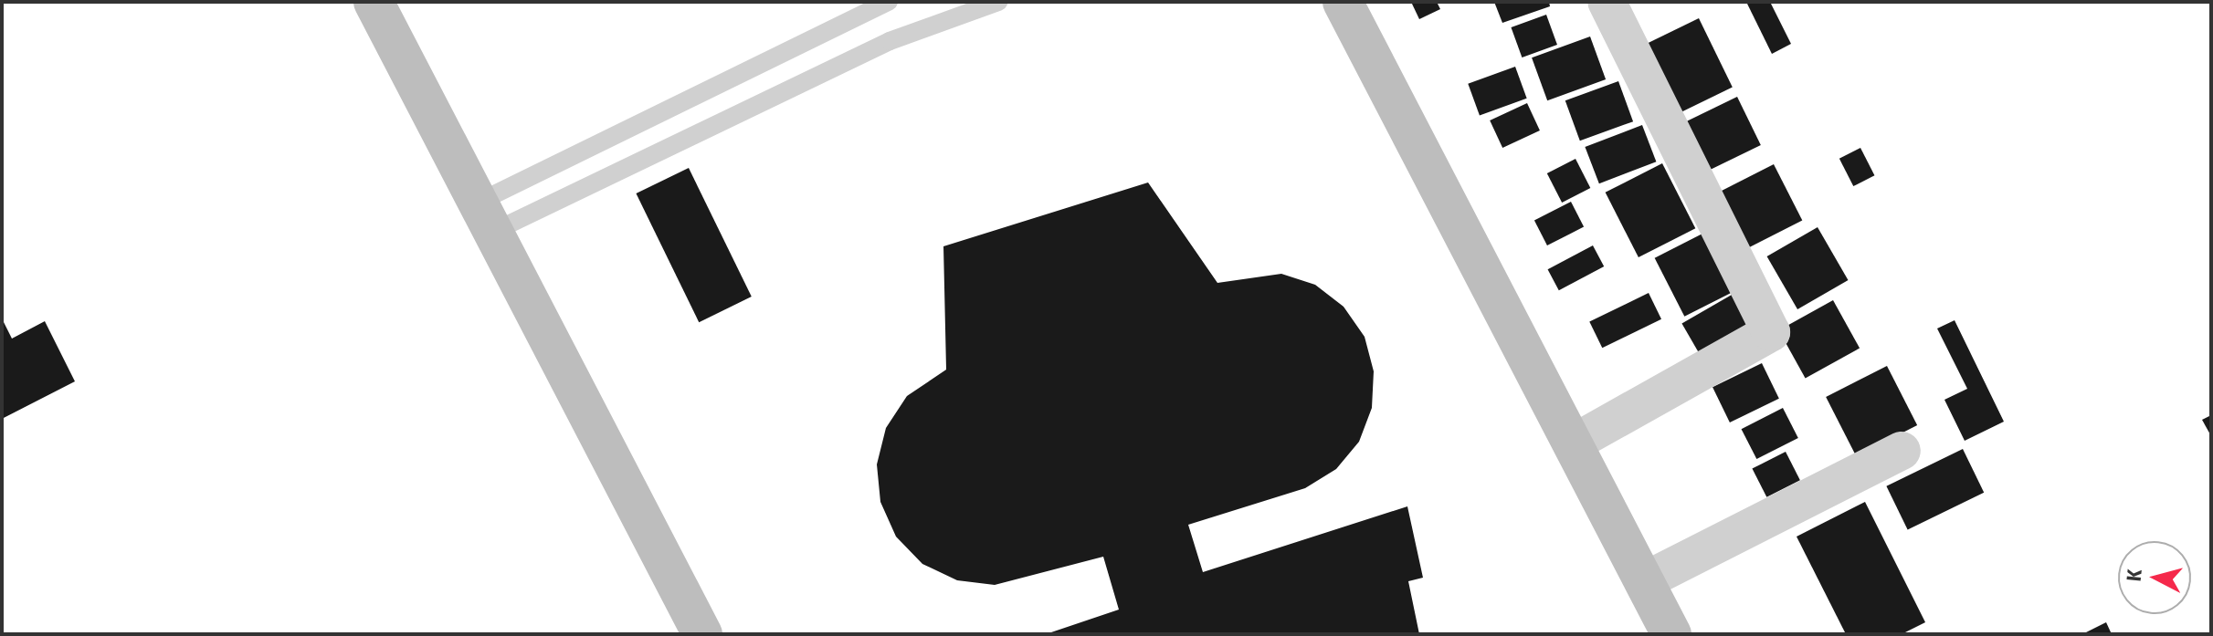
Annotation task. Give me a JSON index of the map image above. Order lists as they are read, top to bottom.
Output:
{
  "north": "left"
}
